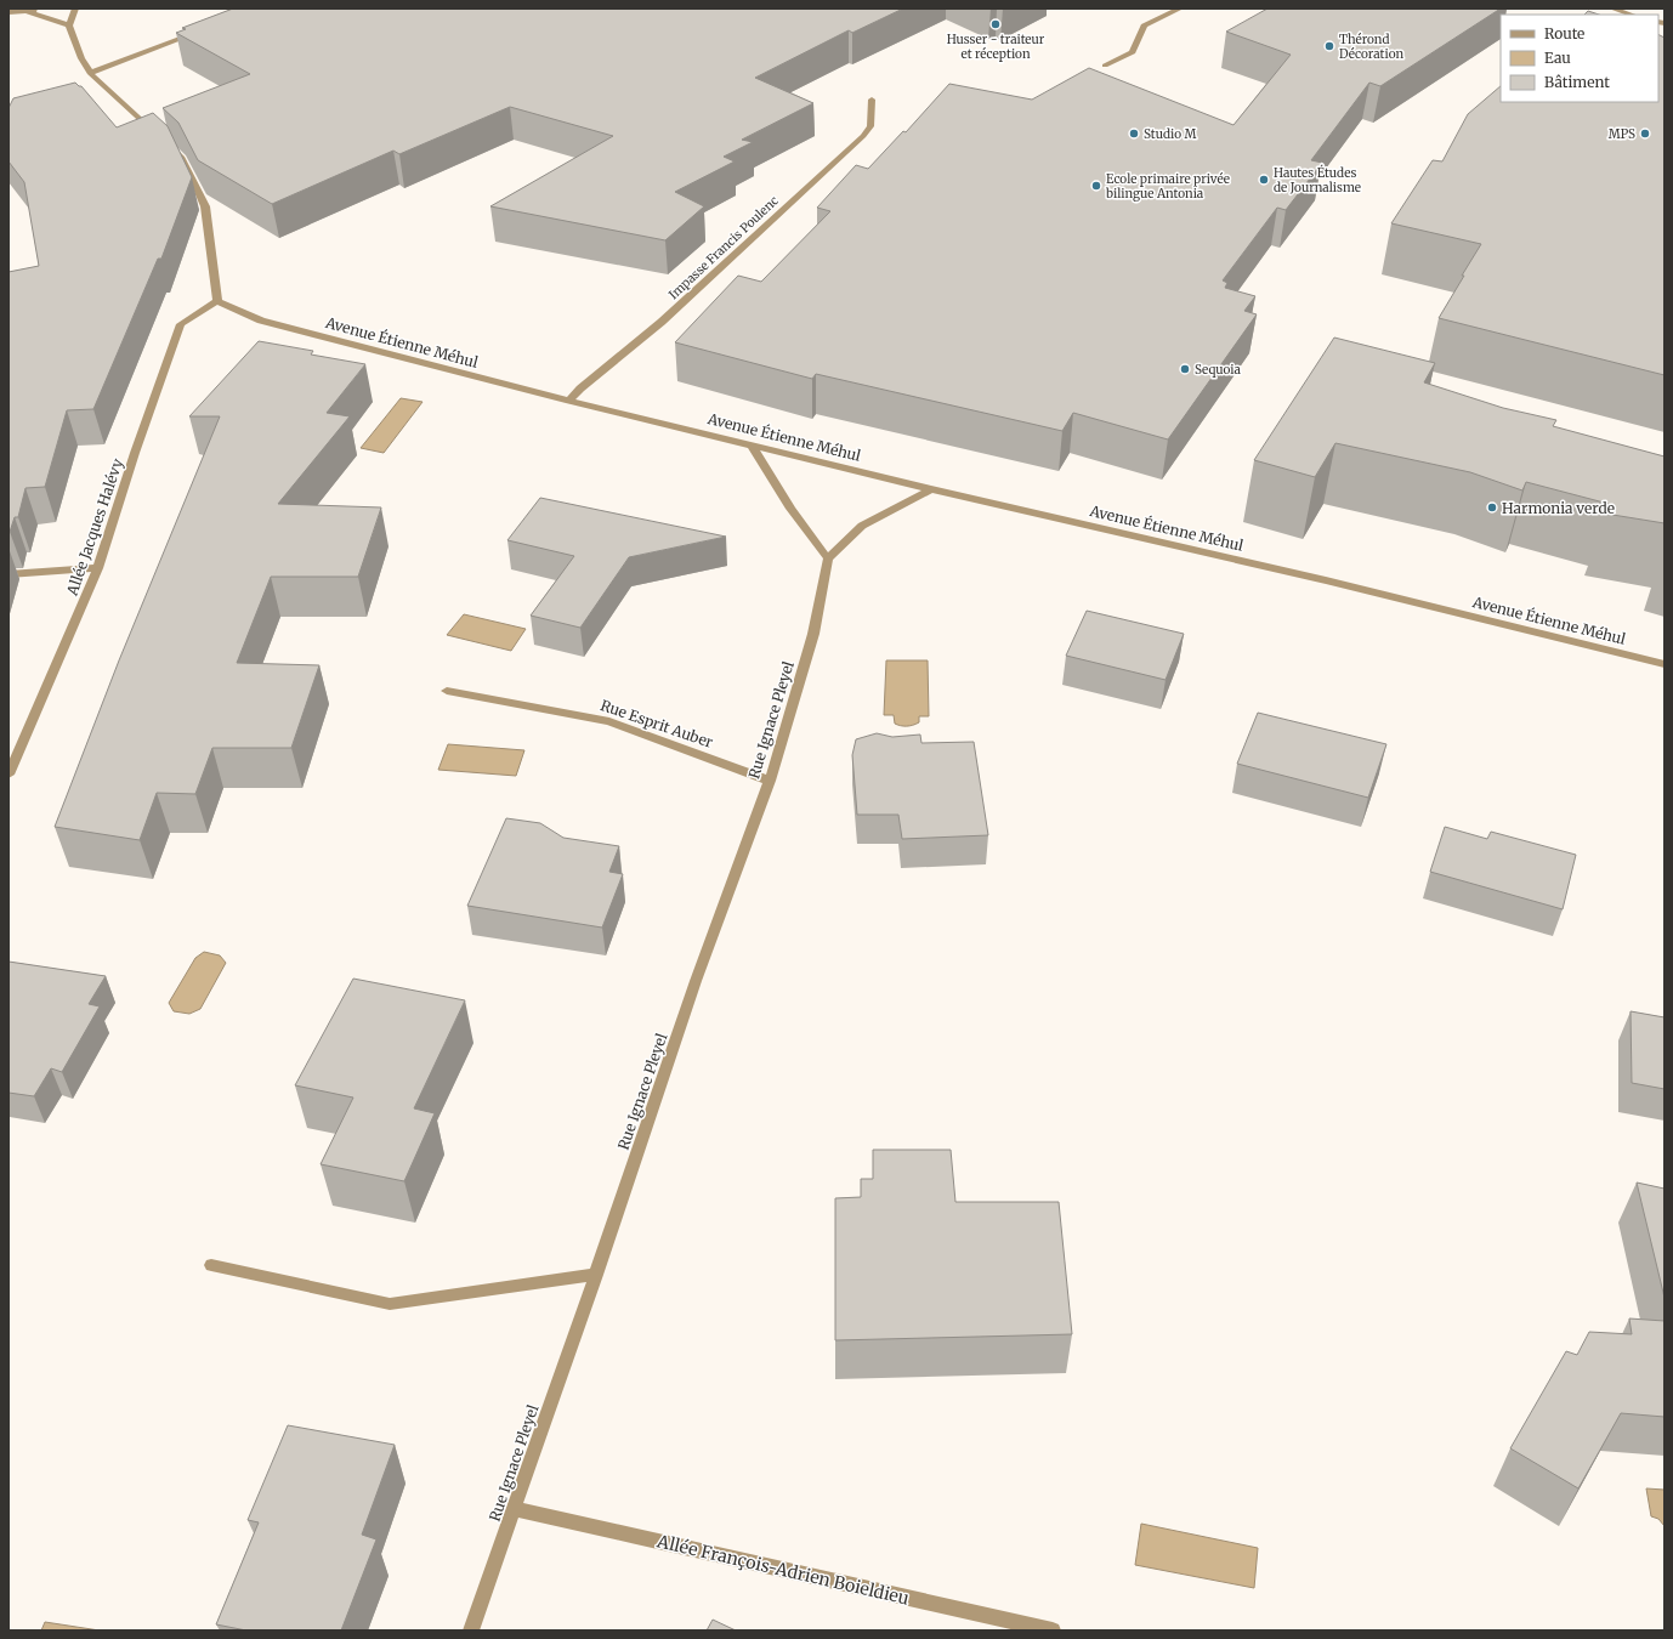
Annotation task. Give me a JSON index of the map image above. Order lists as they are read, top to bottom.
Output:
{
  "streets": {
    "street": [
      "Impasse Francis Poulenc",
      "Avenue Étienne Méhul",
      "Allée Jacques Halévy",
      "Rue Ignace Pleyel",
      "Rue Esprit Auber",
      "Allée François-Adrien Boieldieu"
    ]
  },
  "crossings": [
    ["Impasse Francis Poulenc", "Avenue Étienne Méhul"],
    ["Avenue Étienne Méhul", "Allée Jacques Halévy"],
    ["Rue Ignace Pleyel", "Rue Esprit Auber"],
    ["Rue Ignace Pleyel", "Allée François-Adrien Boieldieu"]
  ],
  "places": [
    "Husser - traiteur et réception",
    "Thérond Décoration",
    "Studio M",
    "MPS",
    "Hautes Études de Journalisme",
    "Ecole primaire privée bilingue Antonia",
    "Sequoia",
    "Harmonia verde"
  ],
  "legend": ["Route", "Eau", "Bâtiment"]
}
